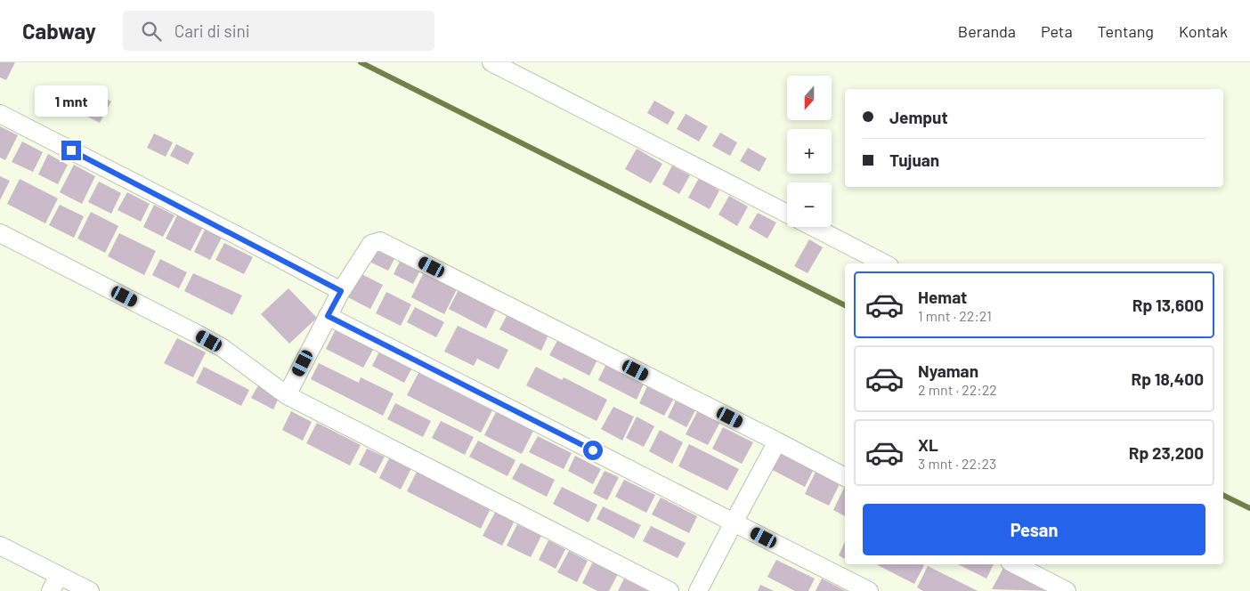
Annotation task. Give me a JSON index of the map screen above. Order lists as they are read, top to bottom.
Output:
{
  "north": "bottom",
  "page": {
    "header": "Cabway",
    "search": "Cari di sini",
    "nav": [
      "Beranda",
      "Peta",
      "Tentang",
      "Kontak"
    ],
    "map_buttons": ["+", "−"],
    "bubble": "1 mnt",
    "banner": ["Jemput", "Tujuan"],
    "list": [
      {
        "name": "Hemat",
        "note": "1 mnt · 22:21",
        "value": "Rp 13,600"
      },
      {
        "name": "Nyaman",
        "note": "2 mnt · 22:22",
        "value": "Rp 18,400"
      },
      {
        "name": "XL",
        "note": "3 mnt · 22:23",
        "value": "Rp 23,200"
      }
    ],
    "buttons": "Pesan"
  }
}
